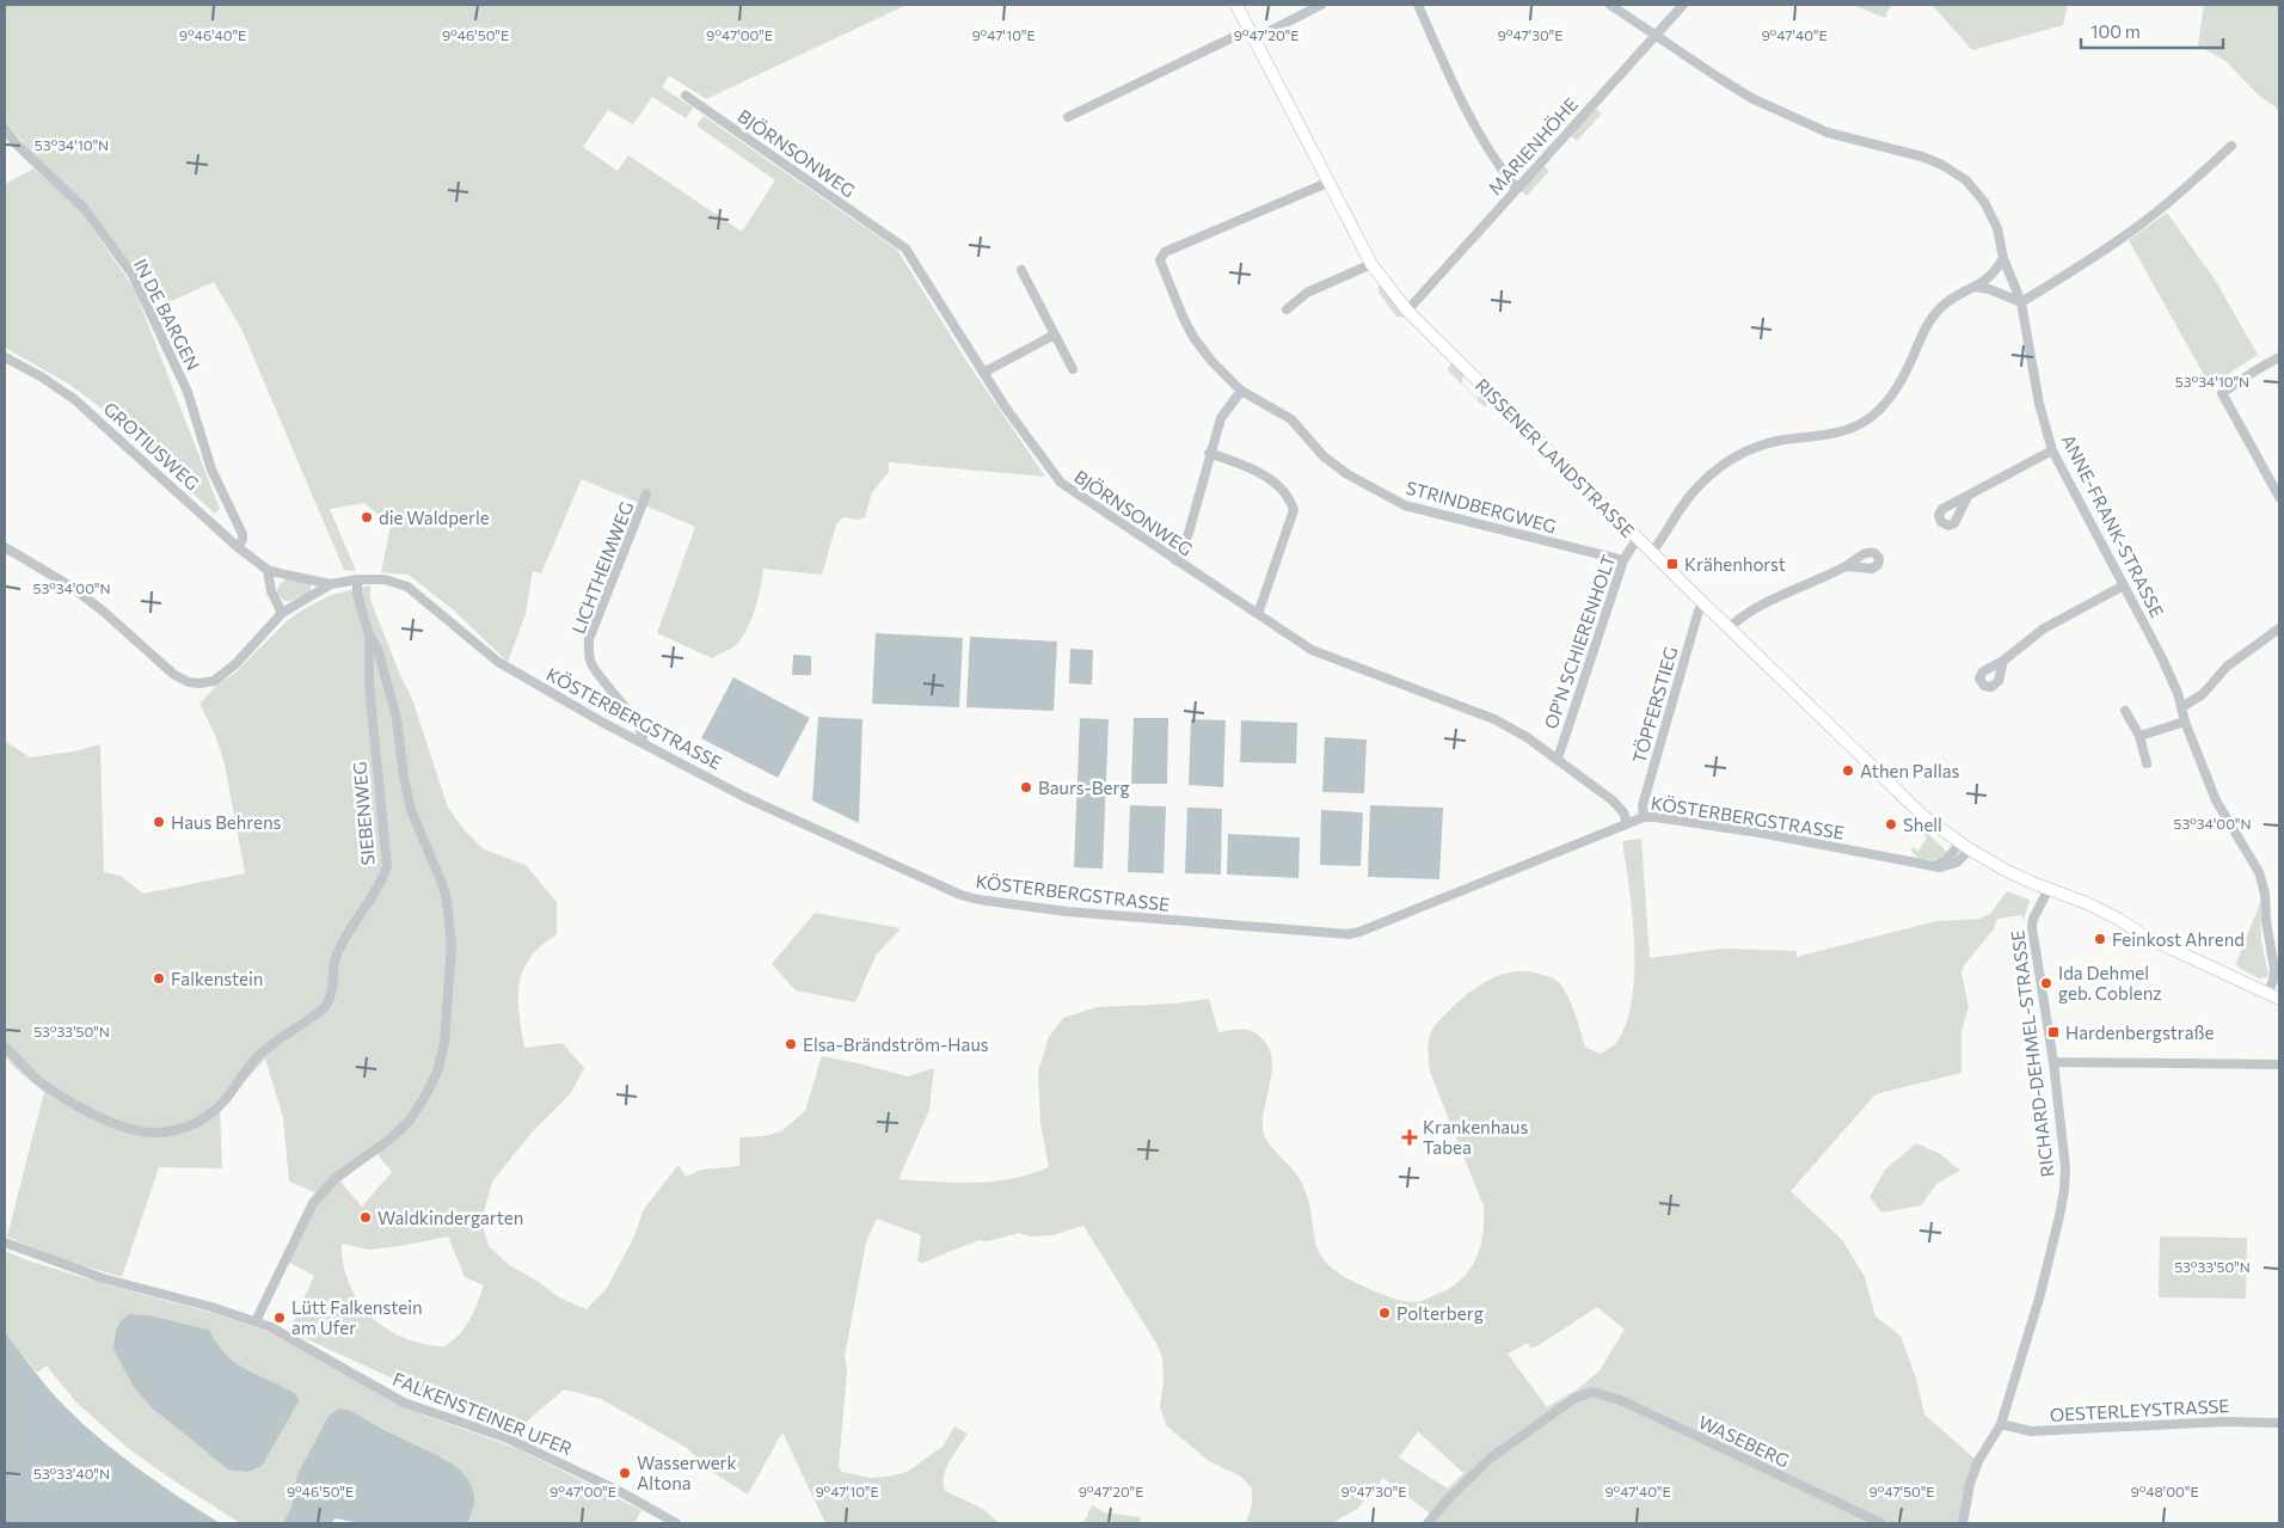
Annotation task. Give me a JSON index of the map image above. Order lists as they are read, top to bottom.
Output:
{
  "streets": {
    "main road": ["RISSENER LANDSTRASSE"],
    "street": [
      "MARIENHÖHE",
      "BJÖRNSONWEG",
      "IN DE BARGEN",
      "GROTIUSWEG",
      "STRINDBERGWEG",
      "ANNE-FRANK-STRASSE",
      "LICHTHEIMWEG",
      "OP'N SCHIERENHOLT",
      "TÖPFERSTIEG",
      "KÖSTERBERGSTRASSE",
      "SIEBENWEG",
      "RICHARD-DEHMEL-STRASSE",
      "OESTERLEYSTRASSE",
      "FALKENSTEINER UFER",
      "WASEBERG"
    ]
  },
  "crossings": [
    ["MARIENHÖHE", "RISSENER LANDSTRASSE"],
    ["MARIENHÖHE", "ANNE-FRANK-STRASSE"],
    ["BJÖRNSONWEG", "OP'N SCHIERENHOLT"],
    ["BJÖRNSONWEG", "KÖSTERBERGSTRASSE"],
    ["IN DE BARGEN", "GROTIUSWEG"],
    ["GROTIUSWEG", "KÖSTERBERGSTRASSE"],
    ["RISSENER LANDSTRASSE", "STRINDBERGWEG"],
    ["RISSENER LANDSTRASSE", "ANNE-FRANK-STRASSE"],
    ["RISSENER LANDSTRASSE", "OP'N SCHIERENHOLT"],
    ["RISSENER LANDSTRASSE", "TÖPFERSTIEG"],
    ["RISSENER LANDSTRASSE", "KÖSTERBERGSTRASSE"],
    ["RISSENER LANDSTRASSE", "RICHARD-DEHMEL-STRASSE"],
    ["STRINDBERGWEG", "OP'N SCHIERENHOLT"],
    ["LICHTHEIMWEG", "KÖSTERBERGSTRASSE"],
    ["TÖPFERSTIEG", "KÖSTERBERGSTRASSE"],
    ["RICHARD-DEHMEL-STRASSE", "OESTERLEYSTRASSE"]
  ],
  "places": {
    "other": [
      "die Waldperle",
      "Athen Pallas",
      "Baurs-Berg",
      "Haus Behrens",
      "Shell",
      "Feinkost Ahrend",
      "Falkenstein",
      "Ida Dehmel geb. Coblenz",
      "Elsa-Brändström-Haus",
      "Waldkindergarten",
      "Polterberg",
      "Lütt Falkenstein am Ufer",
      "Wasserwerk Altona"
    ],
    "transit": ["Krähenhorst", "Hardenbergstraße"],
    "health": ["Krankenhaus Tabea"]
  },
  "scale_bar": "100 m",
  "coordinates": [
    "9°46'40\"E",
    "9°46'50\"E",
    "9°47'00\"E",
    "9°47'10\"E",
    "9°47'20\"E",
    "9°47'30\"E",
    "9°47'40\"E",
    "53°34'10\"N",
    "53°34'00\"N",
    "53°33'50\"N",
    "53°33'40\"N",
    "9°47'50\"E",
    "9°48'00\"E"
  ]
}
